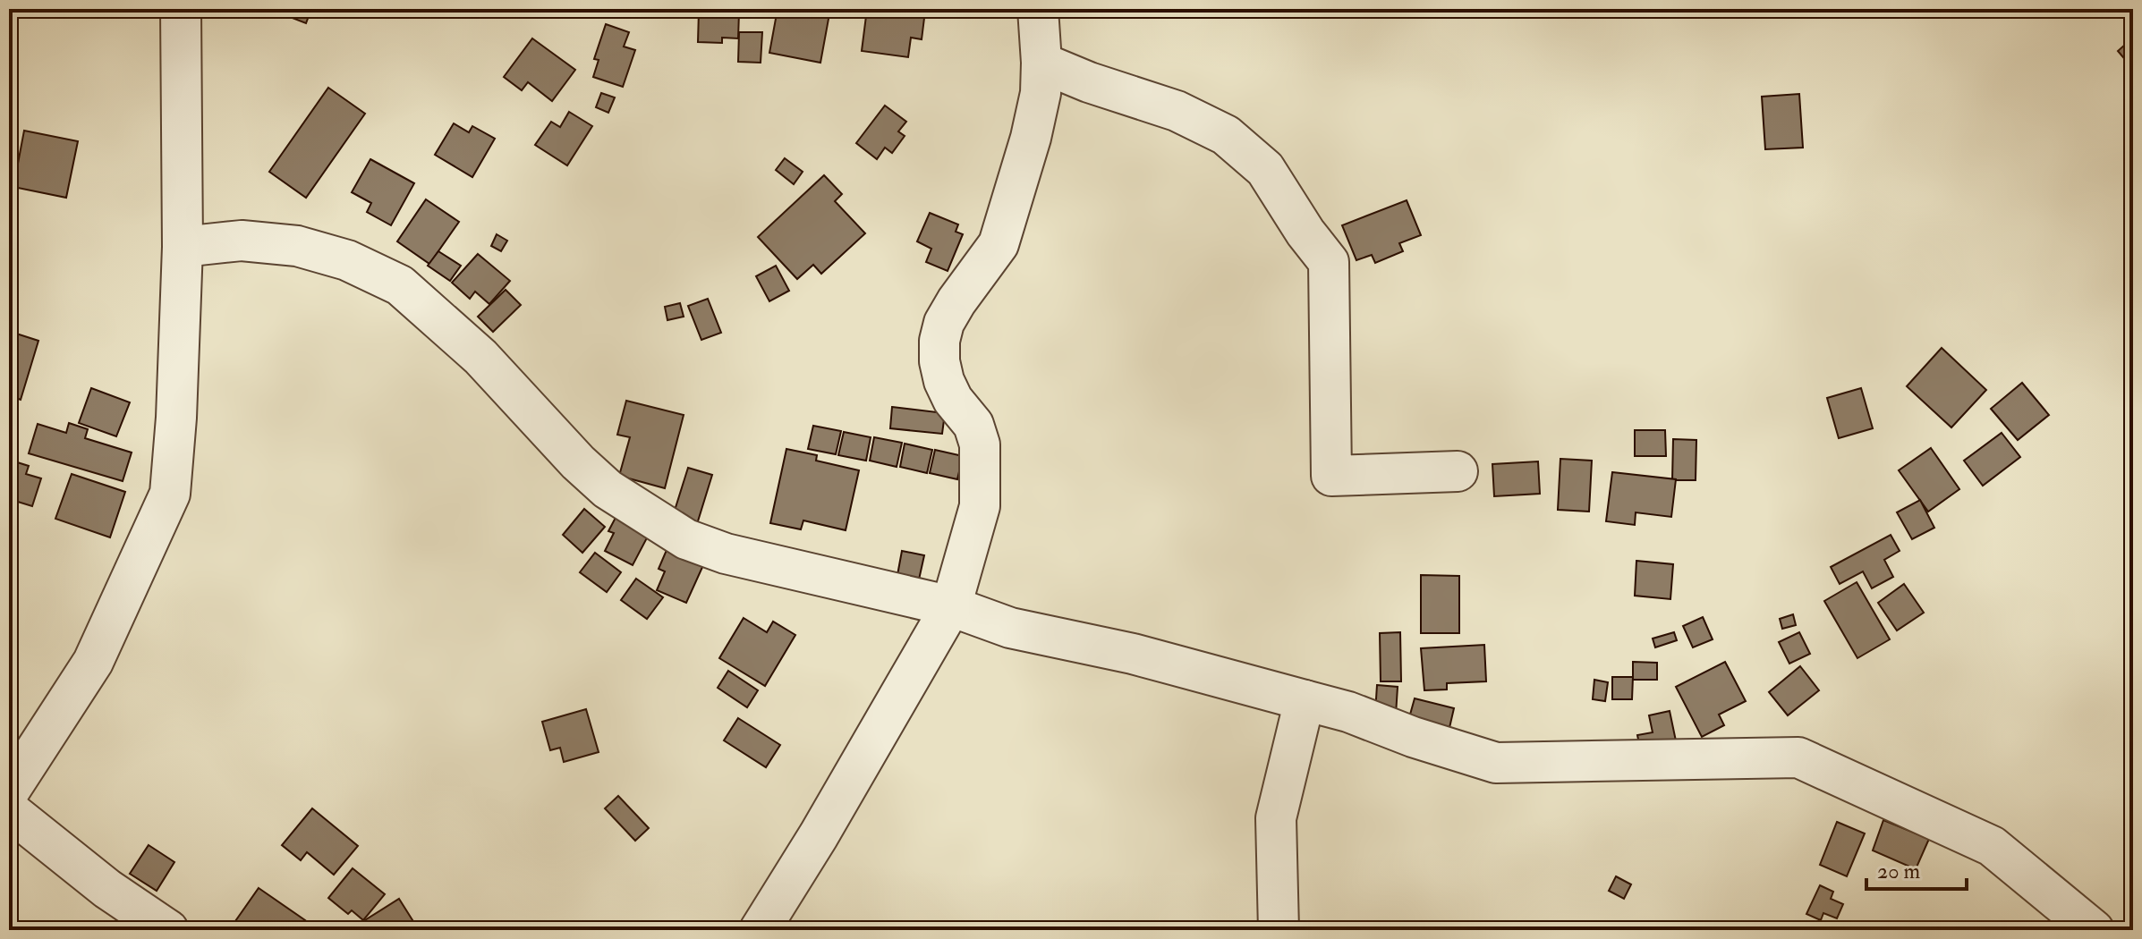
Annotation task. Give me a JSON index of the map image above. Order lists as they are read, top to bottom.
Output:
{
  "scale_bar": "20 m"
}
